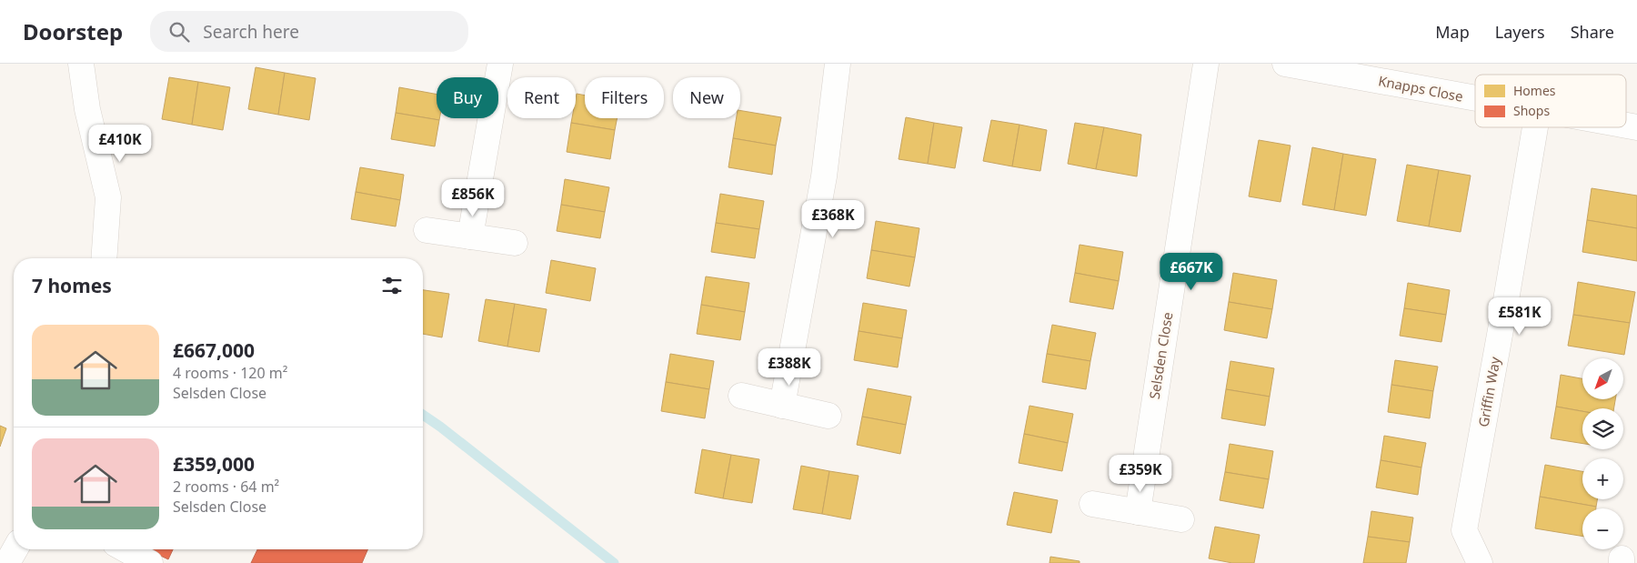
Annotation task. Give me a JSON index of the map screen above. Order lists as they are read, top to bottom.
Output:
{
  "streets": {
    "street": ["Knapps Close", "Selsden Close", "Griffin Way"]
  },
  "legend": ["Homes", "Shops"],
  "north": "bottom left",
  "page": {
    "header": "Doorstep",
    "search": "Search here",
    "nav": ["Map", "Layers", "Share"],
    "chip": [
      "Buy",
      "Rent",
      "Filters",
      "New"
    ],
    "price": [
      "£410K",
      "£856K",
      "£368K",
      "£667K",
      "£581K",
      "£388K",
      "£359K"
    ],
    "heading": "7 homes",
    "list": [
      {
        "name": "£667,000",
        "note": "4 rooms · 120 m² · Selsden Close"
      },
      {
        "name": "£359,000",
        "note": "2 rooms · 64 m² · Selsden Close"
      }
    ],
    "map_buttons": ["+", "−"]
  }
}
